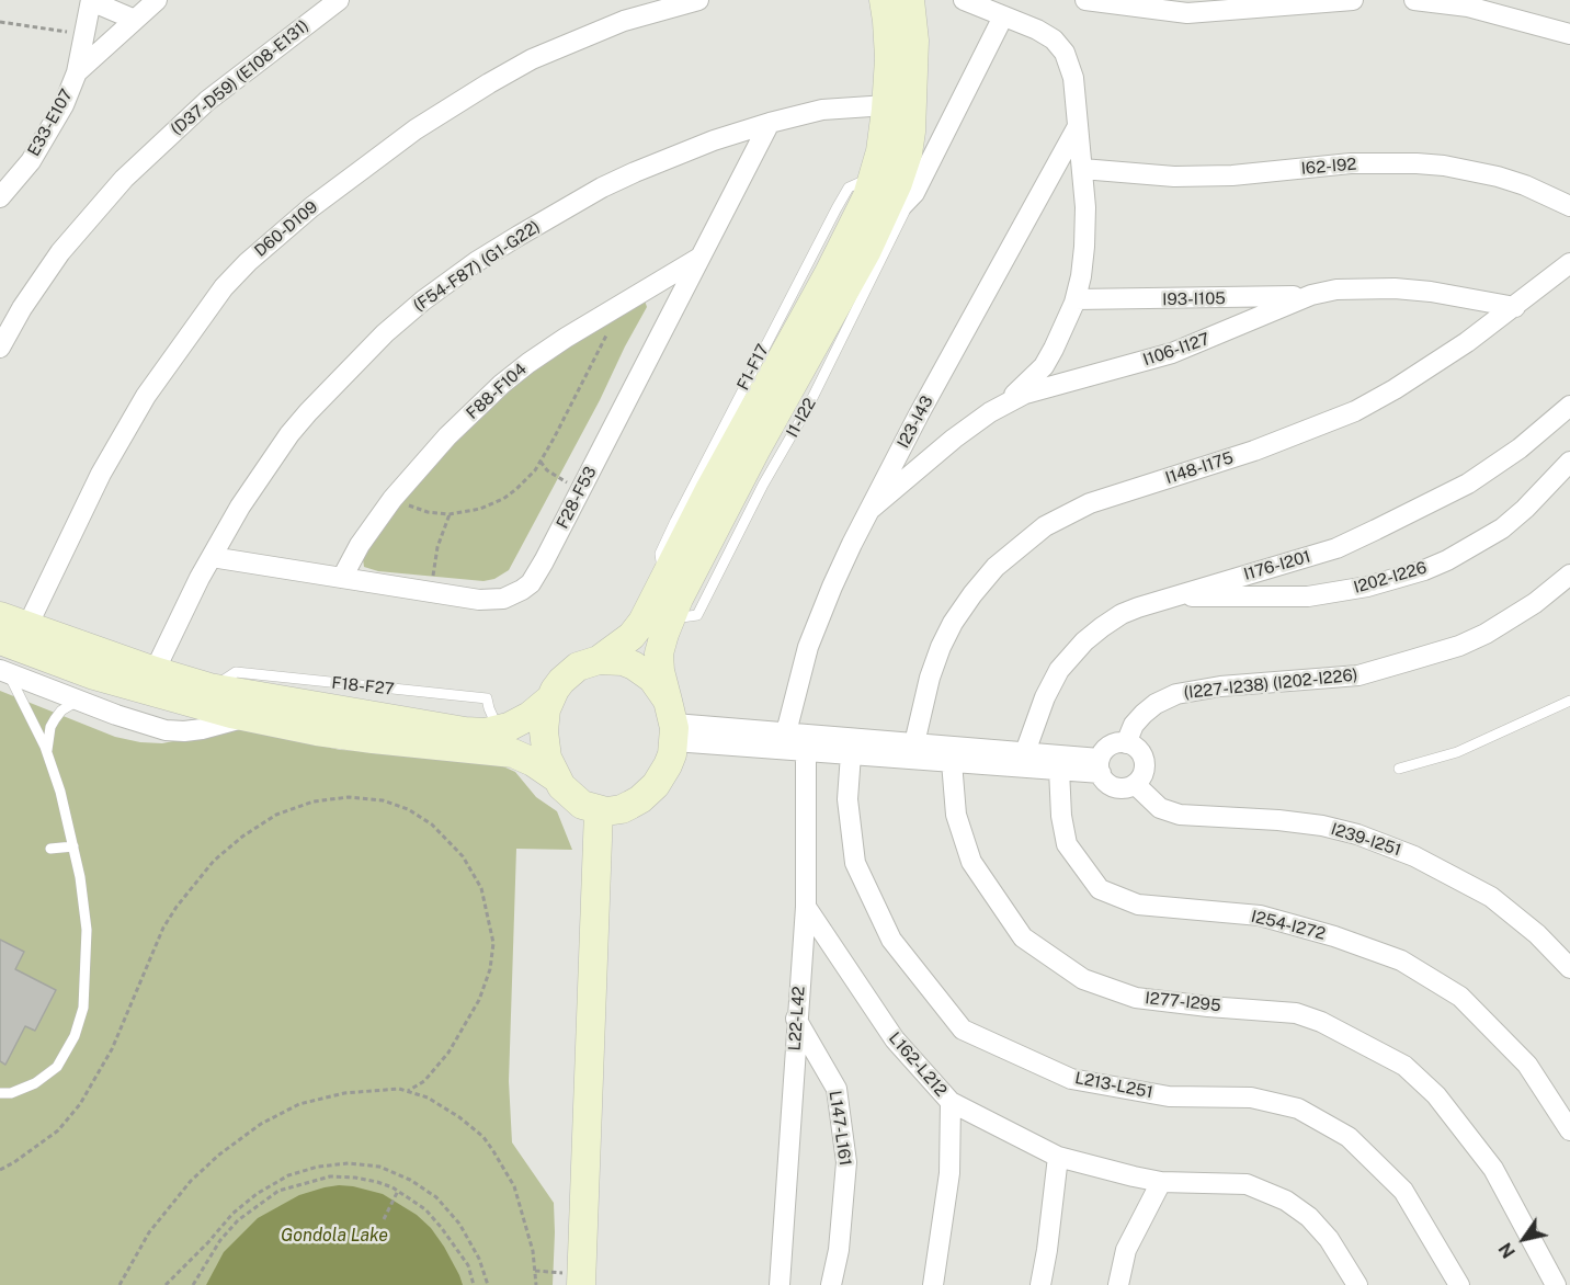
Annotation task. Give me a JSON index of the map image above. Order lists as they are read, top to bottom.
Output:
{
  "streets": {
    "street": [
      "(D37-D59) (E108-E131)",
      "E33-E107",
      "I62-I92",
      "D60-D109",
      "(F54-F87) (G1-G22)",
      "I93-I105",
      "I106-I127",
      "F88-F104",
      "I23-I43",
      "I148-I175",
      "F28-F53",
      "I176-I201",
      "I202-I226",
      "(I227-I238) (I202-I226)",
      "I239-I251",
      "I254-I272",
      "I277-I295",
      "L22-L42",
      "L162-L212",
      "L213-L251",
      "L147-L161"
    ],
    "lane": ["I1-I22"]
  },
  "crossings": [
    ["(F54-F87) (G1-G22)", "F28-F53"],
    ["I93-I105", "I106-I127"],
    ["I106-I127", "I23-I43"],
    ["I106-I127", "I148-I175"],
    ["F88-F104", "F28-F53"],
    ["I176-I201", "I202-I226"],
    ["(I227-I238) (I202-I226)", "I239-I251"],
    ["L22-L42", "L162-L212"],
    ["L22-L42", "L147-L161"]
  ],
  "water": ["Gondola Lake"],
  "north": "bottom left"
}
